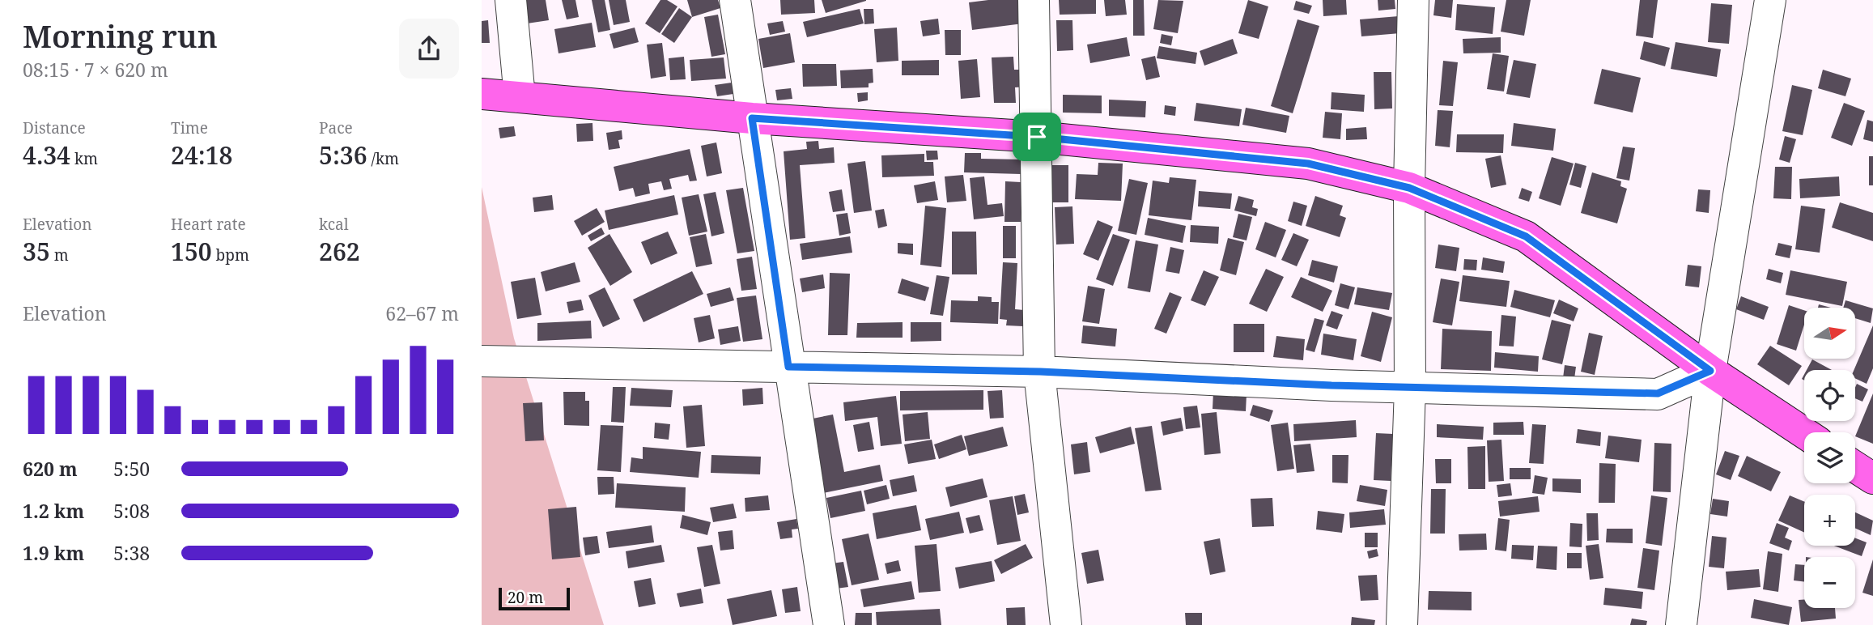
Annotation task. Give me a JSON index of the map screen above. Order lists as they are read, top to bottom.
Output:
{
  "scale_bar": "20 m",
  "north": "right",
  "page": {
    "heading": ["Morning run", "08:15 · 7 × 620 m"],
    "stats": [
      ["Distance", "4.34 km"],
      ["Time", "24:18"],
      ["Pace", "5:36 /km"],
      ["Elevation", "35 m"],
      ["Heart rate", "150 bpm"],
      ["kcal", "262"]
    ],
    "chart": ["Elevation", "62–67 m"],
    "map_buttons": ["+", "−"],
    "list": [
      {
        "name": "620 m",
        "note": "5:50"
      },
      {
        "name": "1.2 km",
        "note": "5:08"
      },
      {
        "name": "1.9 km",
        "note": "5:38"
      }
    ],
    "scale": "20 m"
  }
}
